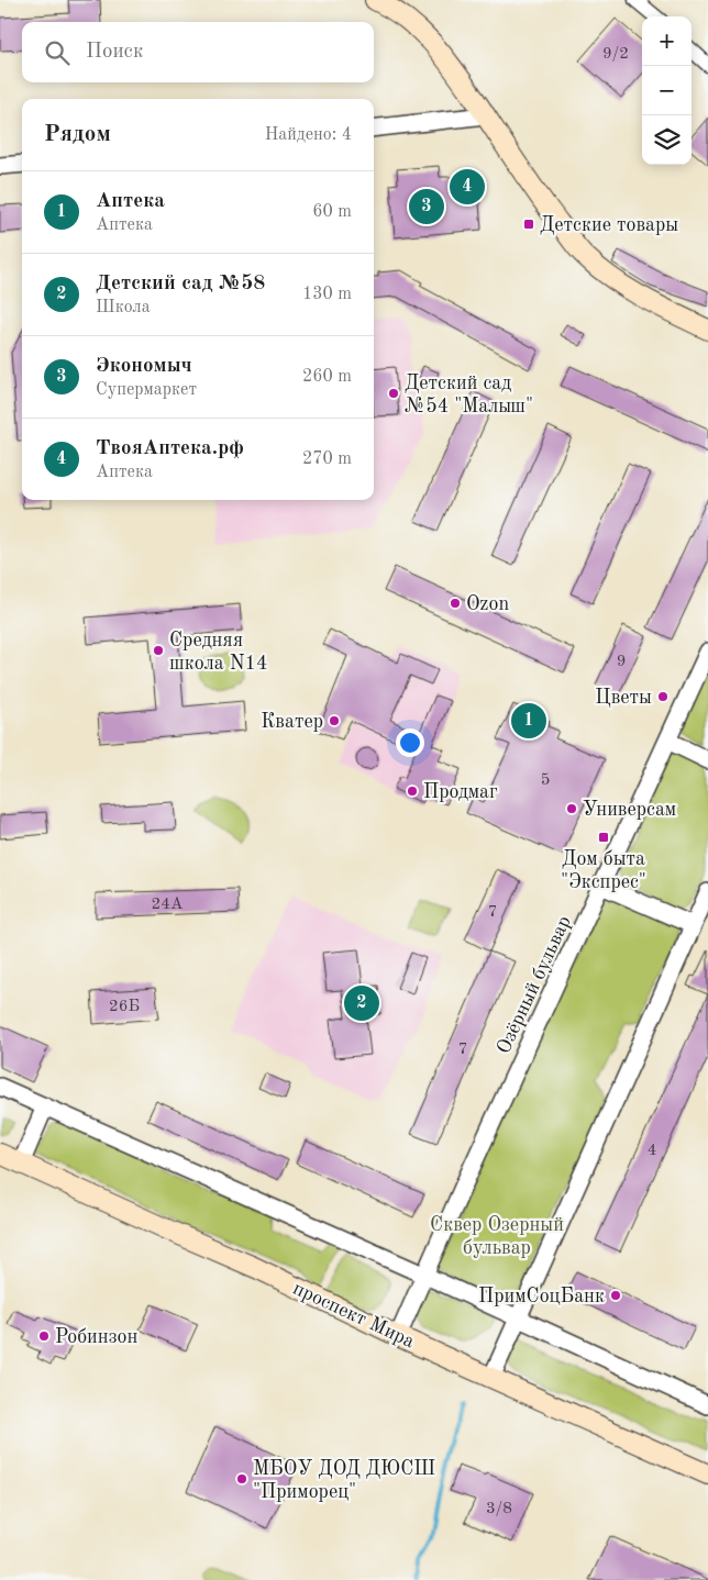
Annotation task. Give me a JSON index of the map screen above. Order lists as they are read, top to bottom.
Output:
{
  "streets": {
    "main road": ["проспект Мира"],
    "street": ["Озёрный бульвар"]
  },
  "crossings": [
    ["Озёрный бульвар", "проспект Мира"]
  ],
  "parks": ["Сквер Озерный бульвар"],
  "places": {
    "transit": ["Детские товары", "Дом быта \"Экспрес\""],
    "other": [
      "Детский сад №54 \"Малыш\"",
      "Ozon",
      "Средняя школа N14",
      "Цветы",
      "Кватер",
      "Продмаг",
      "Универсам",
      "ПримСоцБанк",
      "Робинзон",
      "МБОУ ДОД ДЮСШ \"Приморец\""
    ]
  },
  "house_numbers": [
    "9/2",
    "9",
    "5",
    "24А",
    "7",
    "26Б",
    "7",
    "4",
    "3/8"
  ],
  "page": {
    "map_buttons": ["+", "−"],
    "search": "Поиск",
    "heading": ["Рядом", "Найдено: 4"],
    "pins": [
      "4",
      "3",
      "1",
      "2"
    ],
    "list": [
      {
        "mark": "1",
        "name": "Аптека",
        "note": "Аптека",
        "value": "60 m"
      },
      {
        "mark": "2",
        "name": "Детский сад №58",
        "note": "Школа",
        "value": "130 m"
      },
      {
        "mark": "3",
        "name": "Экономыч",
        "note": "Супермаркет",
        "value": "260 m"
      },
      {
        "mark": "4",
        "name": "ТвояАптека.рф",
        "note": "Аптека",
        "value": "270 m"
      }
    ]
  }
}
